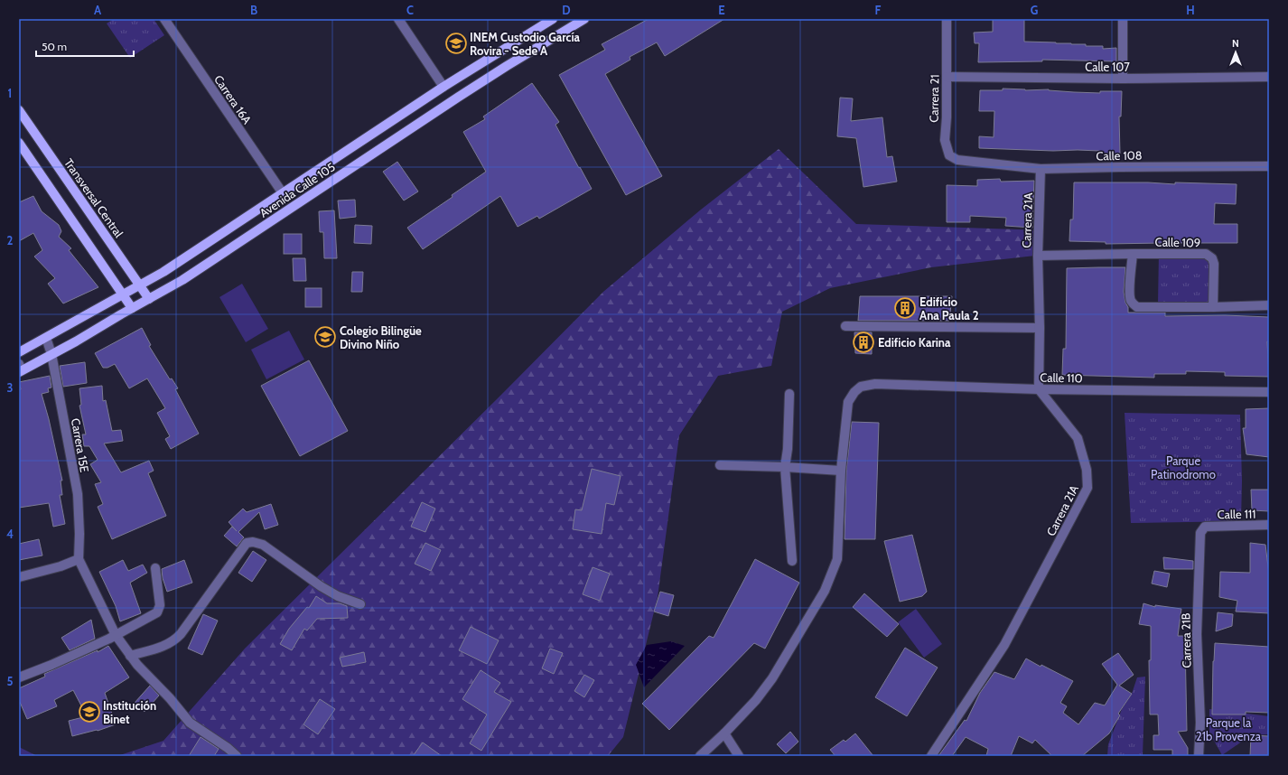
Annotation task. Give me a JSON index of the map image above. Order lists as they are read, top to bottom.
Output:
{
  "streets": {
    "main road": ["Avenida Calle 105", "Transversal Central"],
    "street": [
      "Calle 107",
      "Carrera 21",
      "Carrera 16A",
      "Calle 108",
      "Carrera 21A",
      "Calle 109",
      "Calle 110",
      "Carrera 15E",
      "Calle 111",
      "Carrera 21B"
    ]
  },
  "crossings": [
    ["Calle 107", "Carrera 21"],
    ["Carrera 21", "Calle 108"],
    ["Carrera 16A", "Avenida Calle 105"],
    ["Calle 108", "Carrera 21A"],
    ["Avenida Calle 105", "Transversal Central"],
    ["Avenida Calle 105", "Carrera 15E"],
    ["Carrera 21A", "Calle 109"],
    ["Carrera 21A", "Calle 110"],
    ["Calle 111", "Carrera 21B"]
  ],
  "parks": ["Parque Patinodromo", "Parque la 21b Provenza"],
  "places": {
    "school or university": ["INEM Custodio García Rovira - Sede A", "Colegio Bilingüe Divino Niño", "Institución Binet"],
    "building": ["Edificio Ana Paula 2", "Edificio Karina"]
  },
  "scale_bar": "50 m",
  "north": "top",
  "grid": {
    "columns": [
      "A",
      "B",
      "C",
      "D",
      "E",
      "F",
      "G",
      "H"
    ],
    "rows": [
      "1",
      "2",
      "3",
      "4",
      "5"
    ]
  }
}
